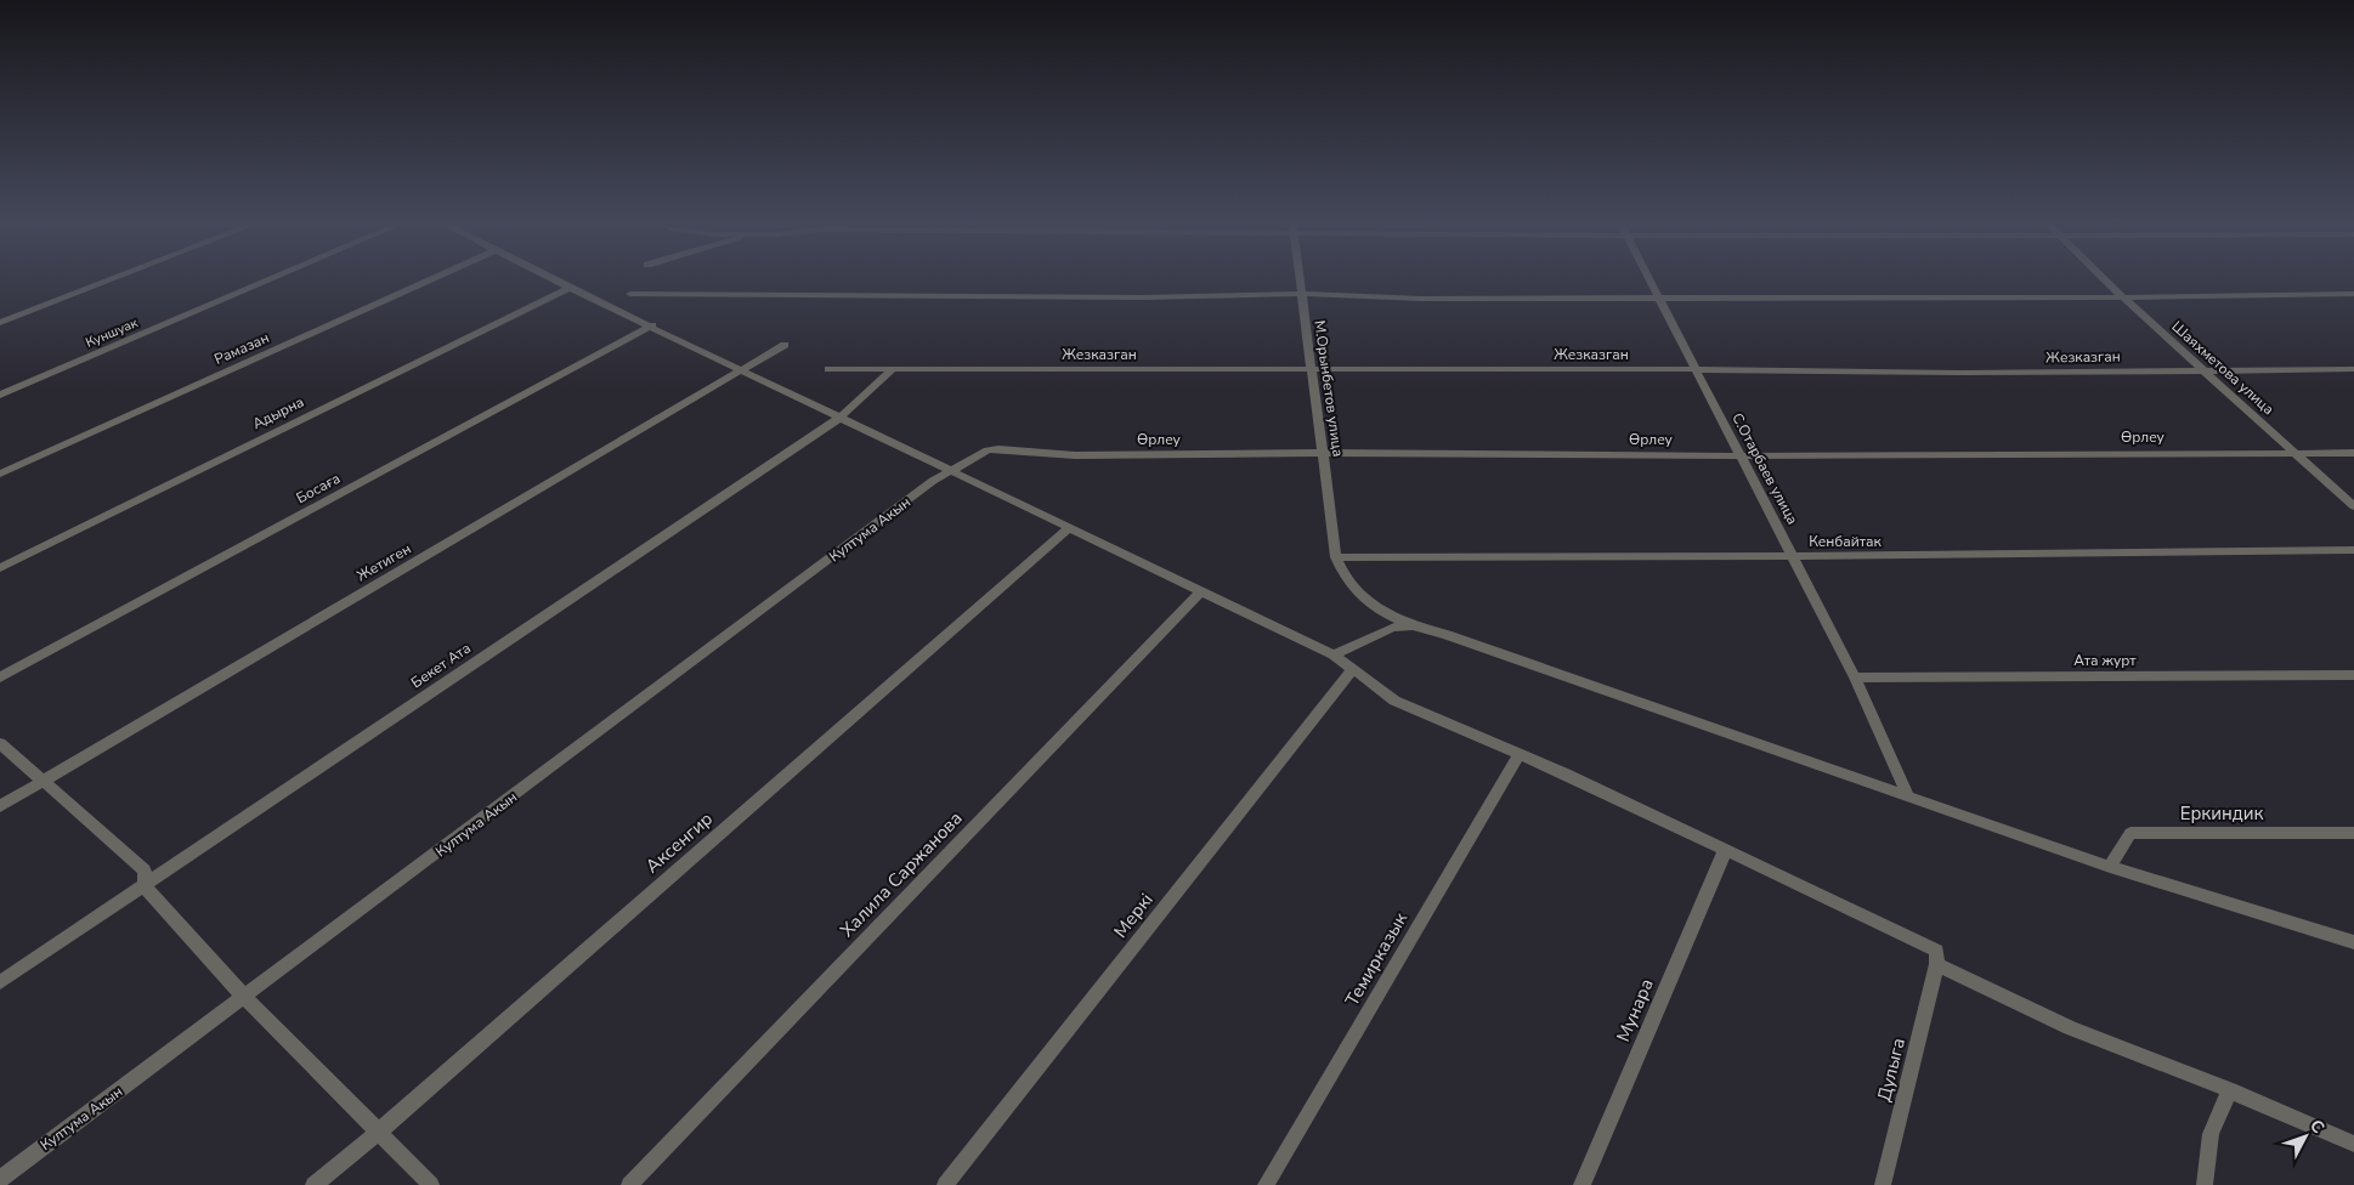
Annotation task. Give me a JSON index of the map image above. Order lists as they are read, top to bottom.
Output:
{
  "streets": {
    "street": [
      "Куншуак",
      "Рамазан",
      "Жезказган",
      "Шаяхметова улица",
      "М.Орынбетов улица",
      "Адырна",
      "Өрлеу",
      "С.Отарбаев улица",
      "Босаға",
      "Култума Акын",
      "Кенбайтак",
      "Жетиген",
      "Ата журт",
      "Бекет Ата",
      "Еркиндик",
      "Аксенгир",
      "Халила Саржанова",
      "Меркі",
      "Темирказык",
      "Мунара",
      "Дулыга"
    ]
  },
  "crossings": [
    ["Жезказган", "Шаяхметова улица"],
    ["Жезказган", "М.Орынбетов улица"],
    ["Жезказган", "С.Отарбаев улица"],
    ["Жезказган", "Бекет Ата"],
    ["Шаяхметова улица", "Өрлеу"],
    ["М.Орынбетов улица", "Өрлеу"],
    ["М.Орынбетов улица", "С.Отарбаев улица"],
    ["М.Орынбетов улица", "Кенбайтак"],
    ["М.Орынбетов улица", "Еркиндик"],
    ["Өрлеу", "С.Отарбаев улица"],
    ["Өрлеу", "Култума Акын"],
    ["С.Отарбаев улица", "Кенбайтак"],
    ["С.Отарбаев улица", "Ата журт"]
  ],
  "north": "top right"
}
